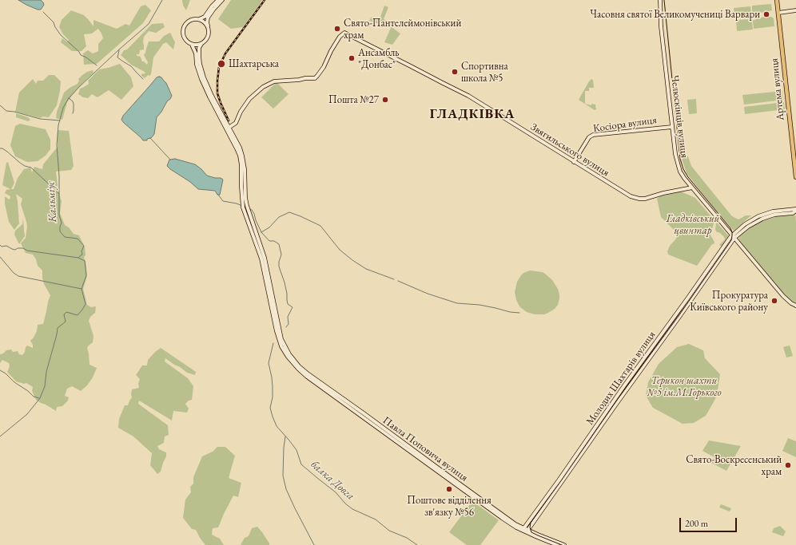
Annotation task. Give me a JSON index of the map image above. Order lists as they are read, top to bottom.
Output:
{
  "streets": {
    "main road": [
      "Артема вулиця",
      "Челюскінців вулиця",
      "Косіора вулиця",
      "Звягильського вулиця",
      "Молодих Шахтарів вулиця",
      "Павла Поповича вулиця"
    ]
  },
  "crossings": [
    ["Челюскінців вулиця", "Косіора вулиця"],
    ["Челюскінців вулиця", "Звягильського вулиця"],
    ["Челюскінців вулиця", "Молодих Шахтарів вулиця"],
    ["Косіора вулиця", "Звягильського вулиця"],
    ["Звягильського вулиця", "Павла Поповича вулиця"],
    ["Молодих Шахтарів вулиця", "Павла Поповича вулиця"]
  ],
  "districts": ["ГЛАДКІВКА"],
  "water": ["Кальміус", "балка Довга"],
  "parks": ["Гладківський цвинтар", "Терикон шахти №5 ім.М.Горького"],
  "places": [
    "Часовня святої Великомучениці Варвари",
    "Свято-Пантелеймонівський храм",
    "Ансамбль \"Донбас\"",
    "Шахтарська",
    "Спортивна школа №5",
    "Пошта №27",
    "Прокуратура Київського району",
    "Свято-Воскресенський храм",
    "Поштове відділення зв'язку №56"
  ],
  "scale_bar": "200 m"
}
